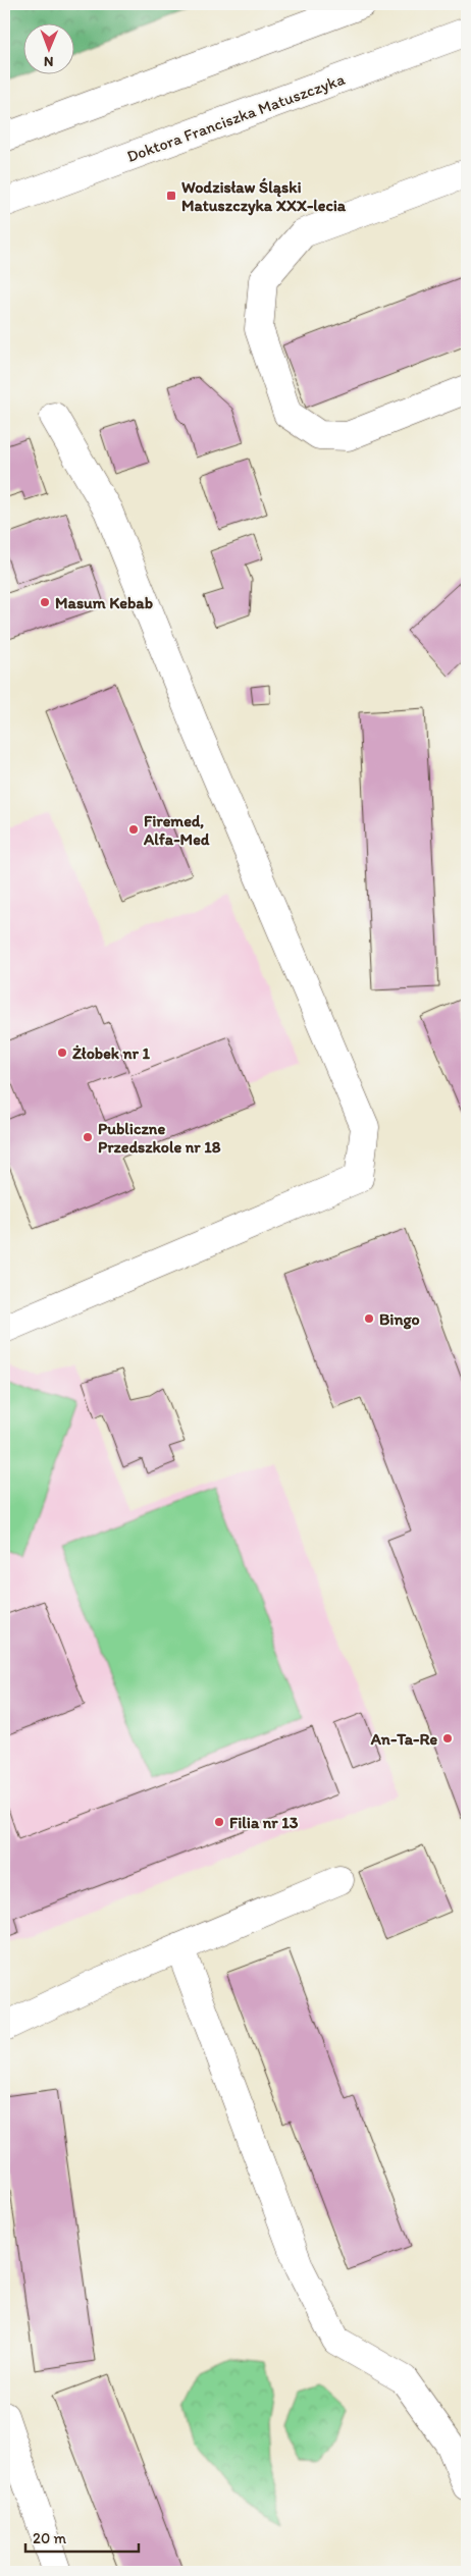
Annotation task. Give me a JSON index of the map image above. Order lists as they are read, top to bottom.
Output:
{
  "streets": {
    "street": ["Doktora Franciszka Matuszczyka"]
  },
  "places": {
    "transit": ["Wodzisław Śląski Matuszczyka XXX-lecia"],
    "other": [
      "Masum Kebab",
      "Firemed, Alfa-Med",
      "Żłobek nr 1",
      "Publiczne Przedszkole nr 18",
      "Bingo",
      "An-Ta-Re",
      "Filia nr 13"
    ]
  },
  "scale_bar": "20 m",
  "north": "bottom"
}
